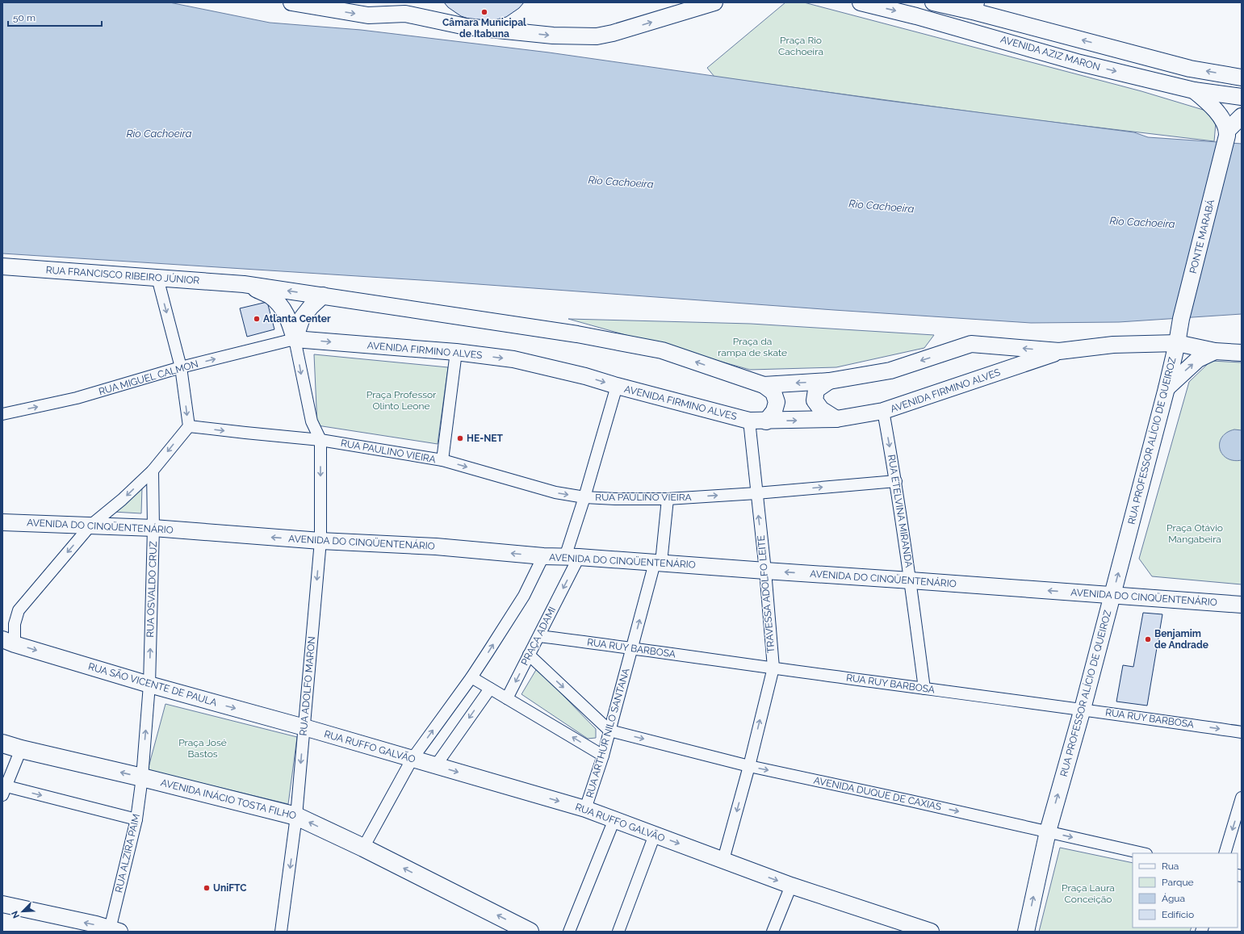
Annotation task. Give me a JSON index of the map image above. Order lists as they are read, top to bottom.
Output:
{
  "streets": {
    "main road": [
      "AVENIDA AZIZ MARON",
      "PONTE MARABÁ",
      "RUA FRANCISCO RIBEIRO JÚNIOR",
      "AVENIDA FIRMINO ALVES",
      "RUA PROFESSOR ALÍCIO DE QUEIROZ",
      "AVENIDA DO CINQÜENTENÁRIO",
      "RUA SÃO VICENTE DE PAULA",
      "RUA RUFFO GALVÃO",
      "AVENIDA INÁCIO TOSTA FILHO"
    ],
    "street": [
      "RUA MIGUEL CALMON",
      "RUA PAULINO VIEIRA",
      "RUA ETELVINA MIRANDA",
      "RUA OSVALDO CRUZ",
      "TRAVESSA ADOLFO LEITE",
      "PRAÇA ADAMI",
      "RUA RUY BARBOSA",
      "RUA ADOLFO MARON",
      "RUA ARTHUR NILO SANTANA",
      "AVENIDA DUQUE DE CAXIAS",
      "RUA ALZIRA PAIM"
    ]
  },
  "crossings": [
    ["PONTE MARABÁ", "AVENIDA FIRMINO ALVES"],
    ["PONTE MARABÁ", "RUA PROFESSOR ALÍCIO DE QUEIROZ"],
    ["RUA FRANCISCO RIBEIRO JÚNIOR", "AVENIDA FIRMINO ALVES"],
    ["RUA FRANCISCO RIBEIRO JÚNIOR", "RUA MIGUEL CALMON"],
    ["AVENIDA FIRMINO ALVES", "RUA MIGUEL CALMON"],
    ["AVENIDA FIRMINO ALVES", "RUA PROFESSOR ALÍCIO DE QUEIROZ"],
    ["AVENIDA FIRMINO ALVES", "RUA ETELVINA MIRANDA"],
    ["AVENIDA FIRMINO ALVES", "TRAVESSA ADOLFO LEITE"],
    ["AVENIDA FIRMINO ALVES", "PRAÇA ADAMI"],
    ["RUA PROFESSOR ALÍCIO DE QUEIROZ", "AVENIDA DO CINQÜENTENÁRIO"],
    ["RUA PROFESSOR ALÍCIO DE QUEIROZ", "RUA RUY BARBOSA"],
    ["RUA PROFESSOR ALÍCIO DE QUEIROZ", "AVENIDA DUQUE DE CAXIAS"],
    ["RUA PAULINO VIEIRA", "RUA ETELVINA MIRANDA"],
    ["RUA PAULINO VIEIRA", "TRAVESSA ADOLFO LEITE"],
    ["RUA PAULINO VIEIRA", "PRAÇA ADAMI"],
    ["RUA PAULINO VIEIRA", "RUA ADOLFO MARON"],
    ["RUA PAULINO VIEIRA", "RUA ARTHUR NILO SANTANA"],
    ["RUA ETELVINA MIRANDA", "AVENIDA DO CINQÜENTENÁRIO"],
    ["RUA ETELVINA MIRANDA", "RUA RUY BARBOSA"],
    ["AVENIDA DO CINQÜENTENÁRIO", "RUA OSVALDO CRUZ"],
    ["AVENIDA DO CINQÜENTENÁRIO", "TRAVESSA ADOLFO LEITE"],
    ["AVENIDA DO CINQÜENTENÁRIO", "PRAÇA ADAMI"],
    ["AVENIDA DO CINQÜENTENÁRIO", "RUA ADOLFO MARON"],
    ["AVENIDA DO CINQÜENTENÁRIO", "RUA ARTHUR NILO SANTANA"],
    ["RUA OSVALDO CRUZ", "RUA SÃO VICENTE DE PAULA"],
    ["TRAVESSA ADOLFO LEITE", "RUA RUY BARBOSA"],
    ["TRAVESSA ADOLFO LEITE", "RUA RUFFO GALVÃO"],
    ["TRAVESSA ADOLFO LEITE", "AVENIDA DUQUE DE CAXIAS"],
    ["PRAÇA ADAMI", "RUA RUY BARBOSA"],
    ["RUA RUY BARBOSA", "RUA ARTHUR NILO SANTANA"],
    ["RUA SÃO VICENTE DE PAULA", "RUA ADOLFO MARON"],
    ["RUA SÃO VICENTE DE PAULA", "RUA RUFFO GALVÃO"],
    ["RUA ADOLFO MARON", "RUA RUFFO GALVÃO"],
    ["RUA ADOLFO MARON", "AVENIDA INÁCIO TOSTA FILHO"],
    ["RUA ARTHUR NILO SANTANA", "RUA RUFFO GALVÃO"],
    ["RUA ARTHUR NILO SANTANA", "AVENIDA DUQUE DE CAXIAS"],
    ["AVENIDA INÁCIO TOSTA FILHO", "RUA ALZIRA PAIM"]
  ],
  "one_way": [
    "RUA MIGUEL CALMON",
    "RUA PROFESSOR ALÍCIO DE QUEIROZ",
    "RUA PAULINO VIEIRA",
    "AVENIDA DO CINQÜENTENÁRIO",
    "RUA OSVALDO CRUZ",
    "RUA SÃO VICENTE DE PAULA",
    "RUA ADOLFO MARON",
    "RUA RUFFO GALVÃO",
    "AVENIDA DUQUE DE CAXIAS",
    "AVENIDA INÁCIO TOSTA FILHO"
  ],
  "water": ["Rio Cachoeira"],
  "parks": [
    "Praça Rio Cachoeira",
    "Praça da rampa de skate",
    "Praça Professor Olinto Leone",
    "Praça Otávio Mangabeira",
    "Praça José Bastos",
    "Praça Laura Conceição"
  ],
  "places": [
    "Câmara Municipal de Itabuna",
    "Atlanta Center",
    "HE-NET",
    "Benjamim de Andrade",
    "UniFTC"
  ],
  "legend": [
    "Rua",
    "Parque",
    "Água",
    "Edifício"
  ],
  "scale_bar": "50 m",
  "north": "bottom left"
}
